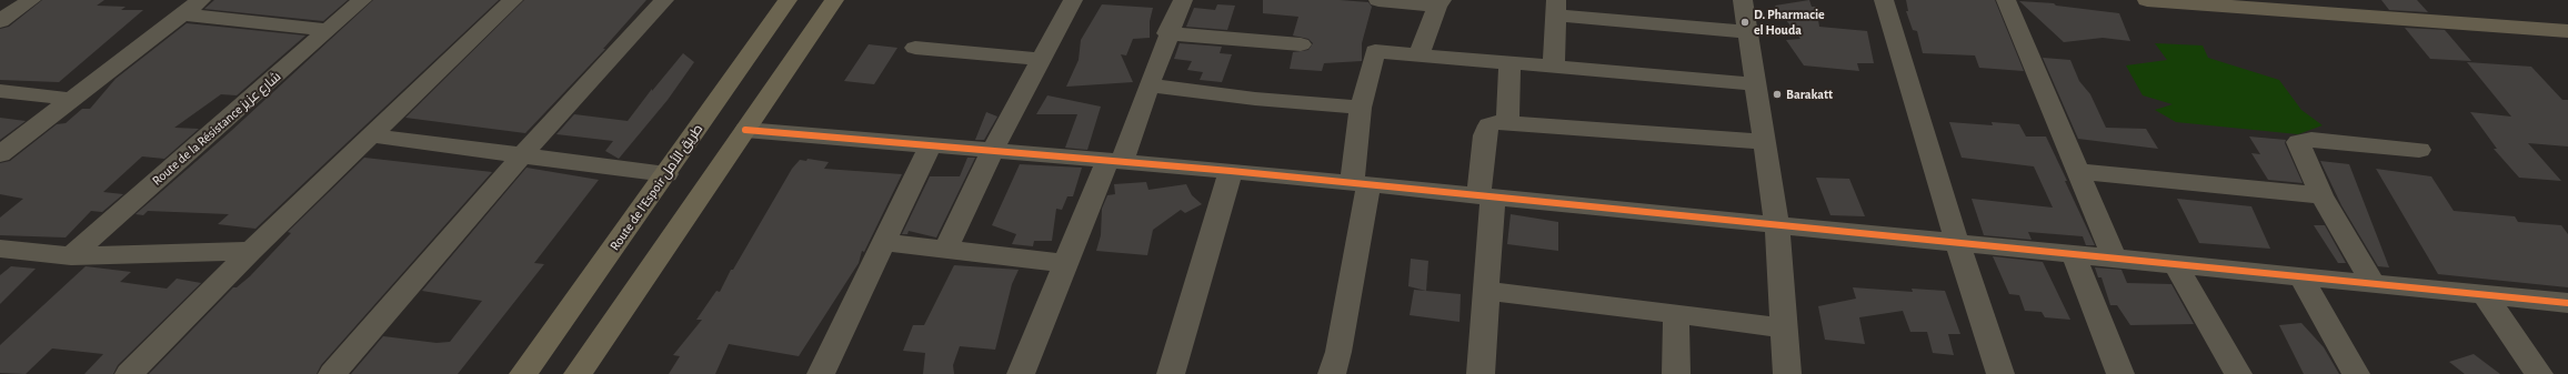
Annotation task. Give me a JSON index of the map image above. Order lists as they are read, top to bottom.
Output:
{
  "streets": {
    "highway": ["Route de l’Espoir طريق الأمل"],
    "street": ["Route de la Résistance شارع عزيز"]
  },
  "places": ["D. Pharmacie el Houda", "Barakatt"]
}
